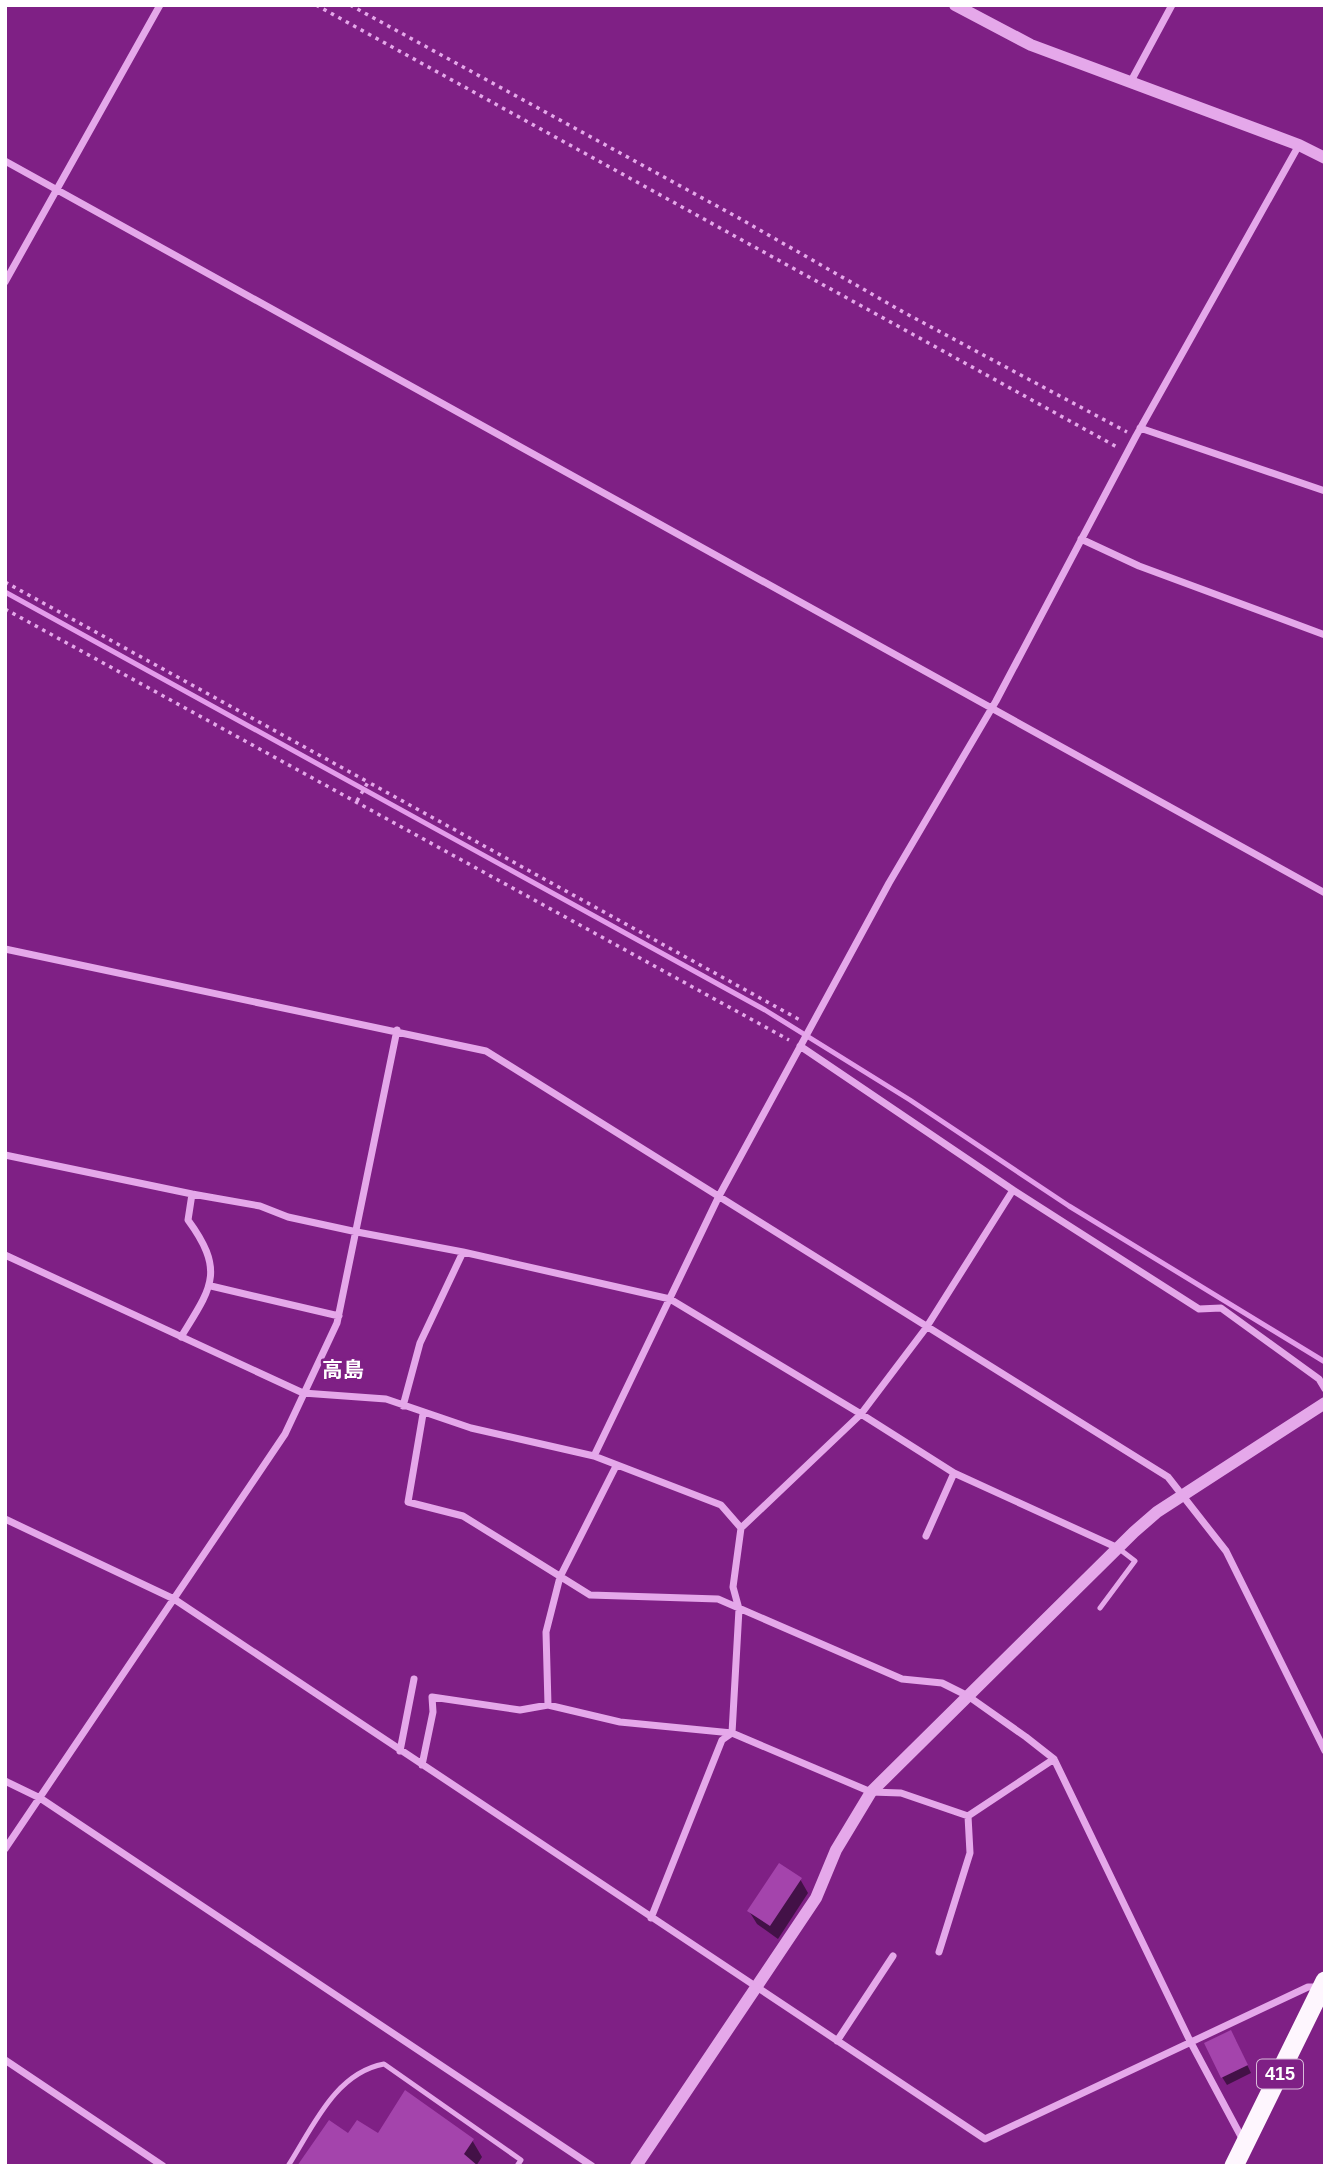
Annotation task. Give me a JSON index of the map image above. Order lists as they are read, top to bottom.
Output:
{
  "streets": {
    "highway": ["415"]
  },
  "districts": ["高島"]
}
